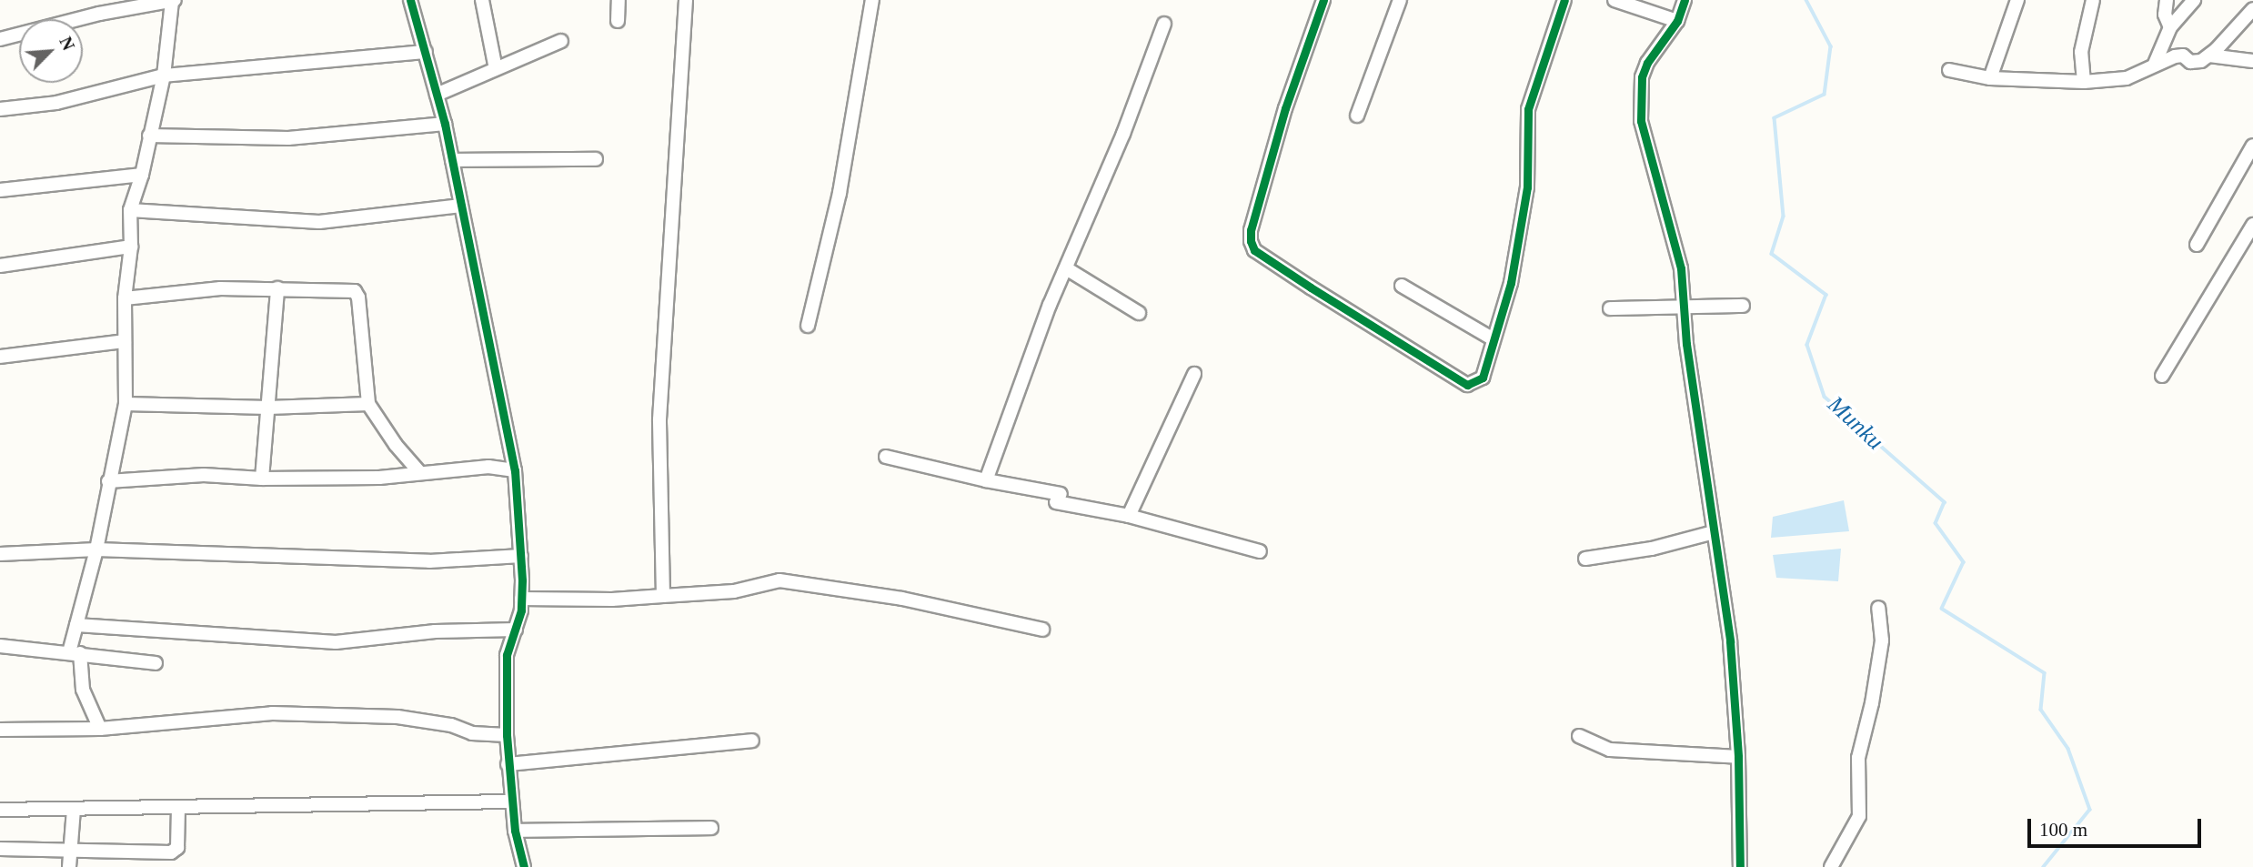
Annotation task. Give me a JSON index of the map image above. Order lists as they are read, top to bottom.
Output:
{
  "water": ["Munku"],
  "scale_bar": "100 m",
  "north": "top right"
}
